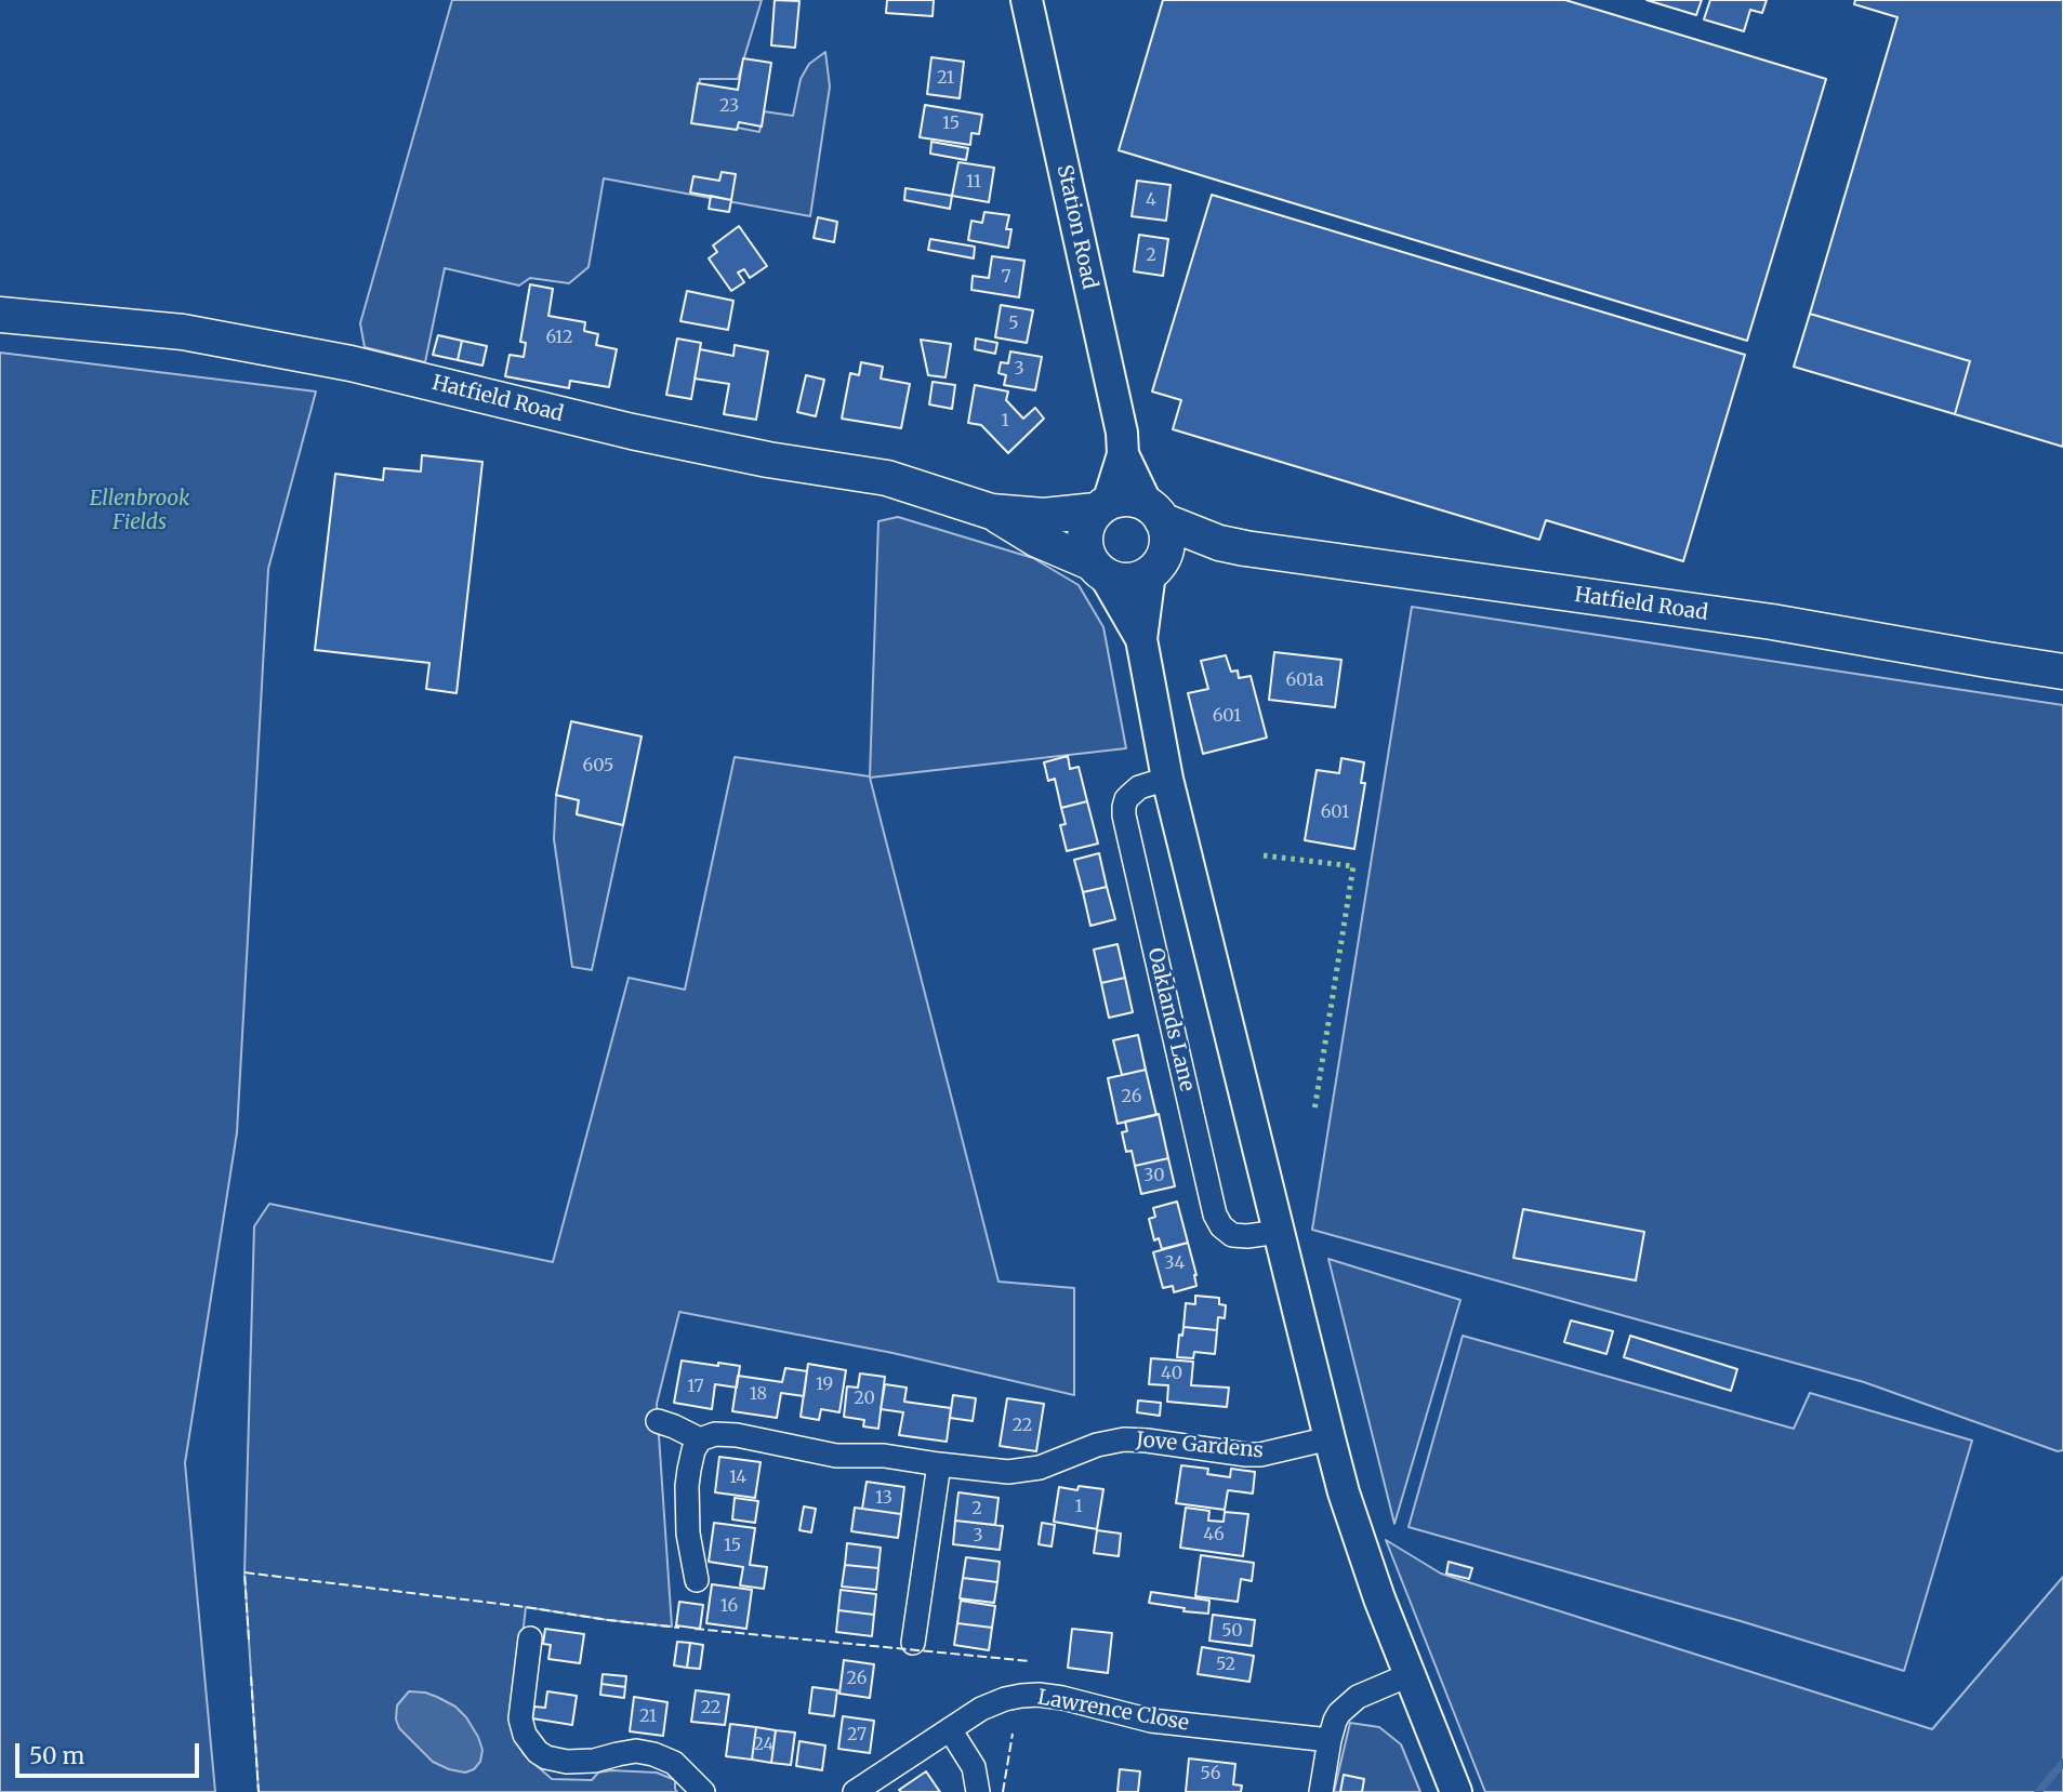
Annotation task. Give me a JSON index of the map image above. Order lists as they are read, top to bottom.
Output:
{
  "streets": {
    "main road": ["Hatfield Road"],
    "street": [
      "Station Road",
      "Oaklands Lane",
      "Jove Gardens",
      "Lawrence Close"
    ]
  },
  "crossings": [
    ["Station Road", "Hatfield Road"]
  ],
  "parks": ["Ellenbrook Fields"],
  "house_numbers": [
    "21",
    "23",
    "15",
    "11",
    "4",
    "2",
    "7",
    "5",
    "612",
    "3",
    "1",
    "601a",
    "601",
    "605",
    "601",
    "26",
    "30",
    "34",
    "40",
    "19",
    "17",
    "18",
    "20",
    "22",
    "14",
    "13",
    "1",
    "2",
    "46",
    "3",
    "15",
    "16",
    "50",
    "52",
    "26",
    "22",
    "21",
    "27",
    "24",
    "56"
  ],
  "scale_bar": "50 m"
}
